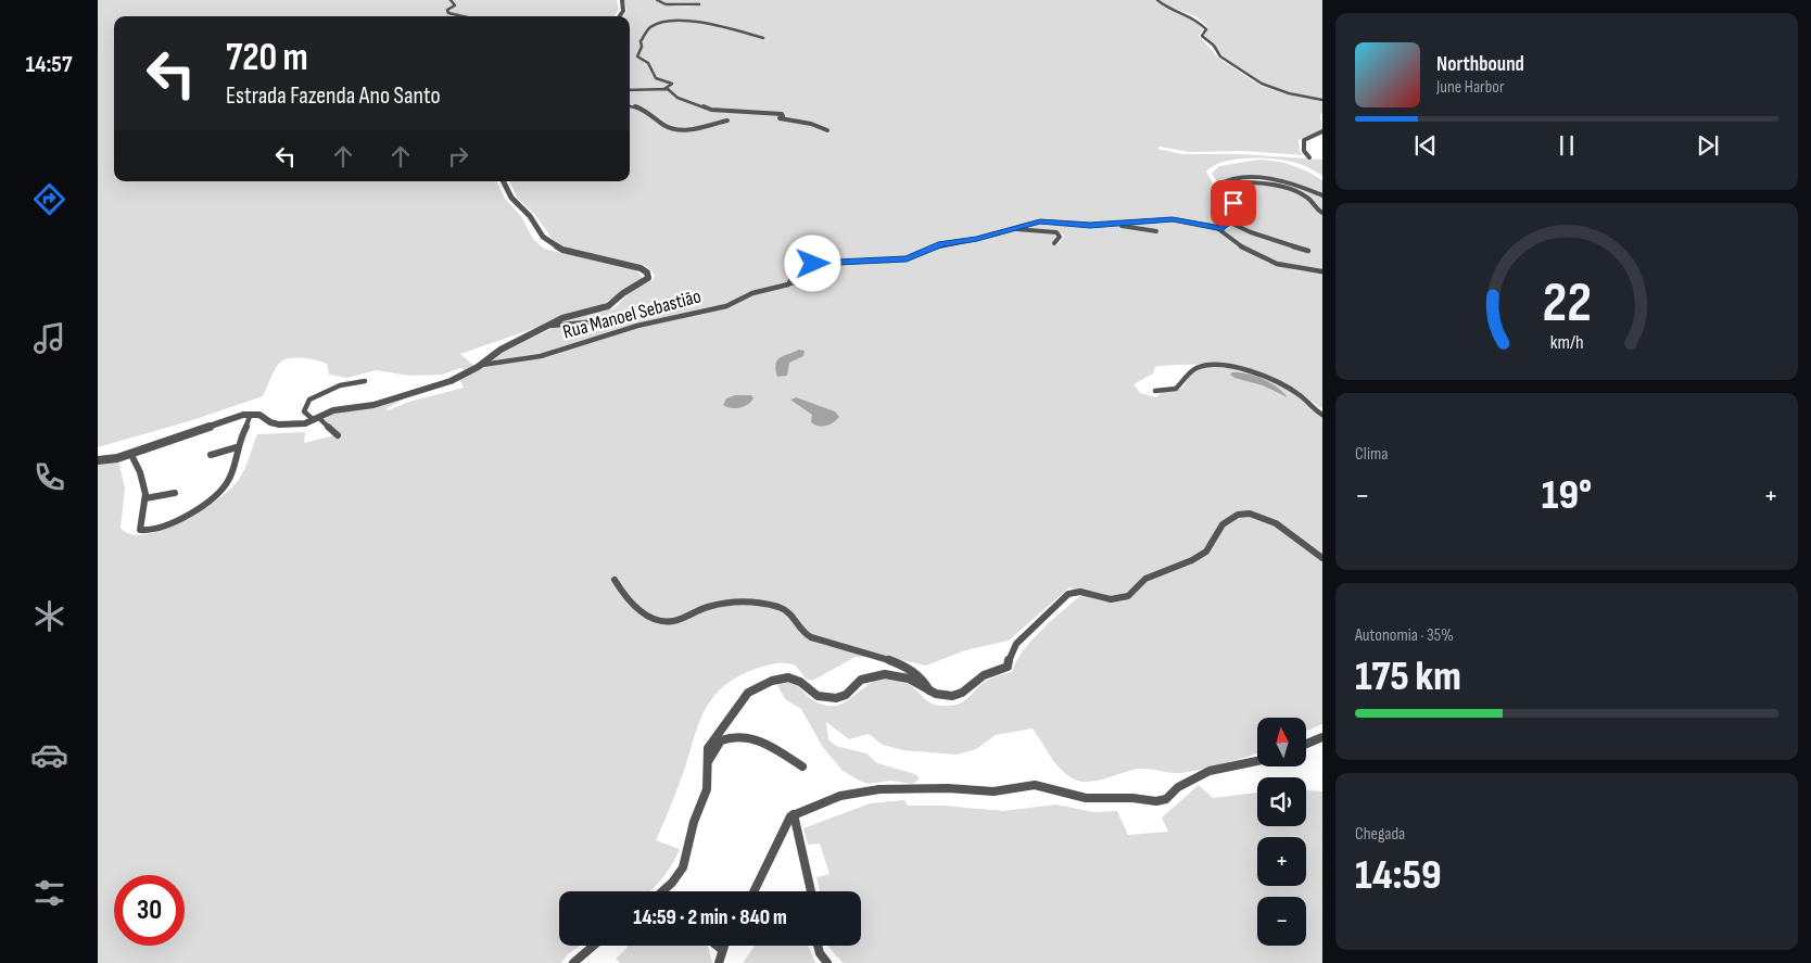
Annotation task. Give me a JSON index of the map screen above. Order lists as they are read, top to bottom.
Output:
{
  "streets": {
    "street": ["Rua Manoel Sebastião"]
  },
  "north": "top",
  "page": {
    "tabs": "14:57",
    "turn": ["720 m", "Estrada Fazenda Ano Santo"],
    "song": ["Northbound", "June Harbor"],
    "tile": [
      "Clima",
      ["Autonomia · 35%", "175 km"],
      ["Chegada", "14:59"]
    ],
    "heat": ["−", "19°", "+"],
    "map_buttons": ["+", "−"],
    "limit": "30",
    "trip": "14:59 · 2 min · 840 m",
    "gauge": ["22", "km/h"]
  }
}
